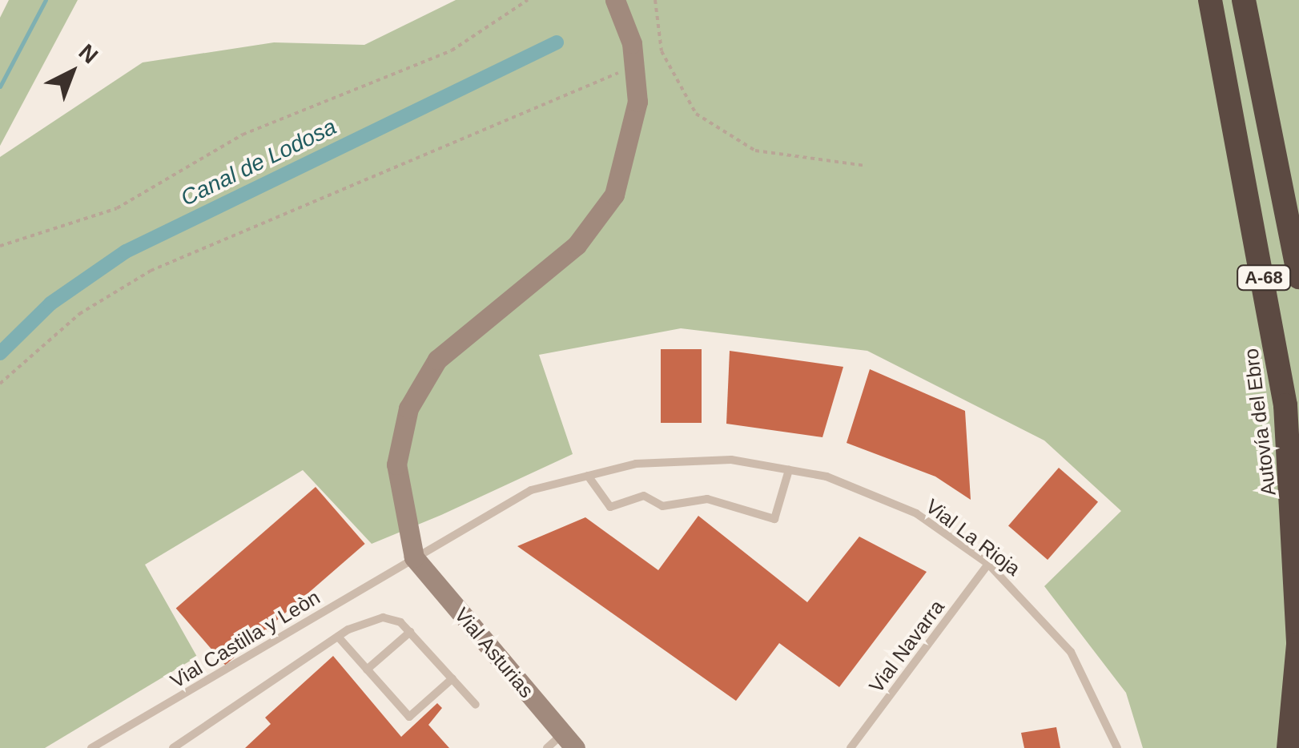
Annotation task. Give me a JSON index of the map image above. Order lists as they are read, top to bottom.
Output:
{
  "streets": {
    "highway": ["A-68", "Autovía del Ebro"],
    "street": ["Vial Asturias"],
    "lane": ["Vial La Rioja", "Vial Castilla y Leòn", "Vial Navarra"]
  },
  "crossings": [
    ["Vial La Rioja", "Vial Castilla y Leòn"],
    ["Vial La Rioja", "Vial Navarra"],
    ["Vial La Rioja", "Vial Asturias"],
    ["Vial Castilla y Leòn", "Vial Asturias"]
  ],
  "water": ["Canal de Lodosa"],
  "north": "top right"
}
